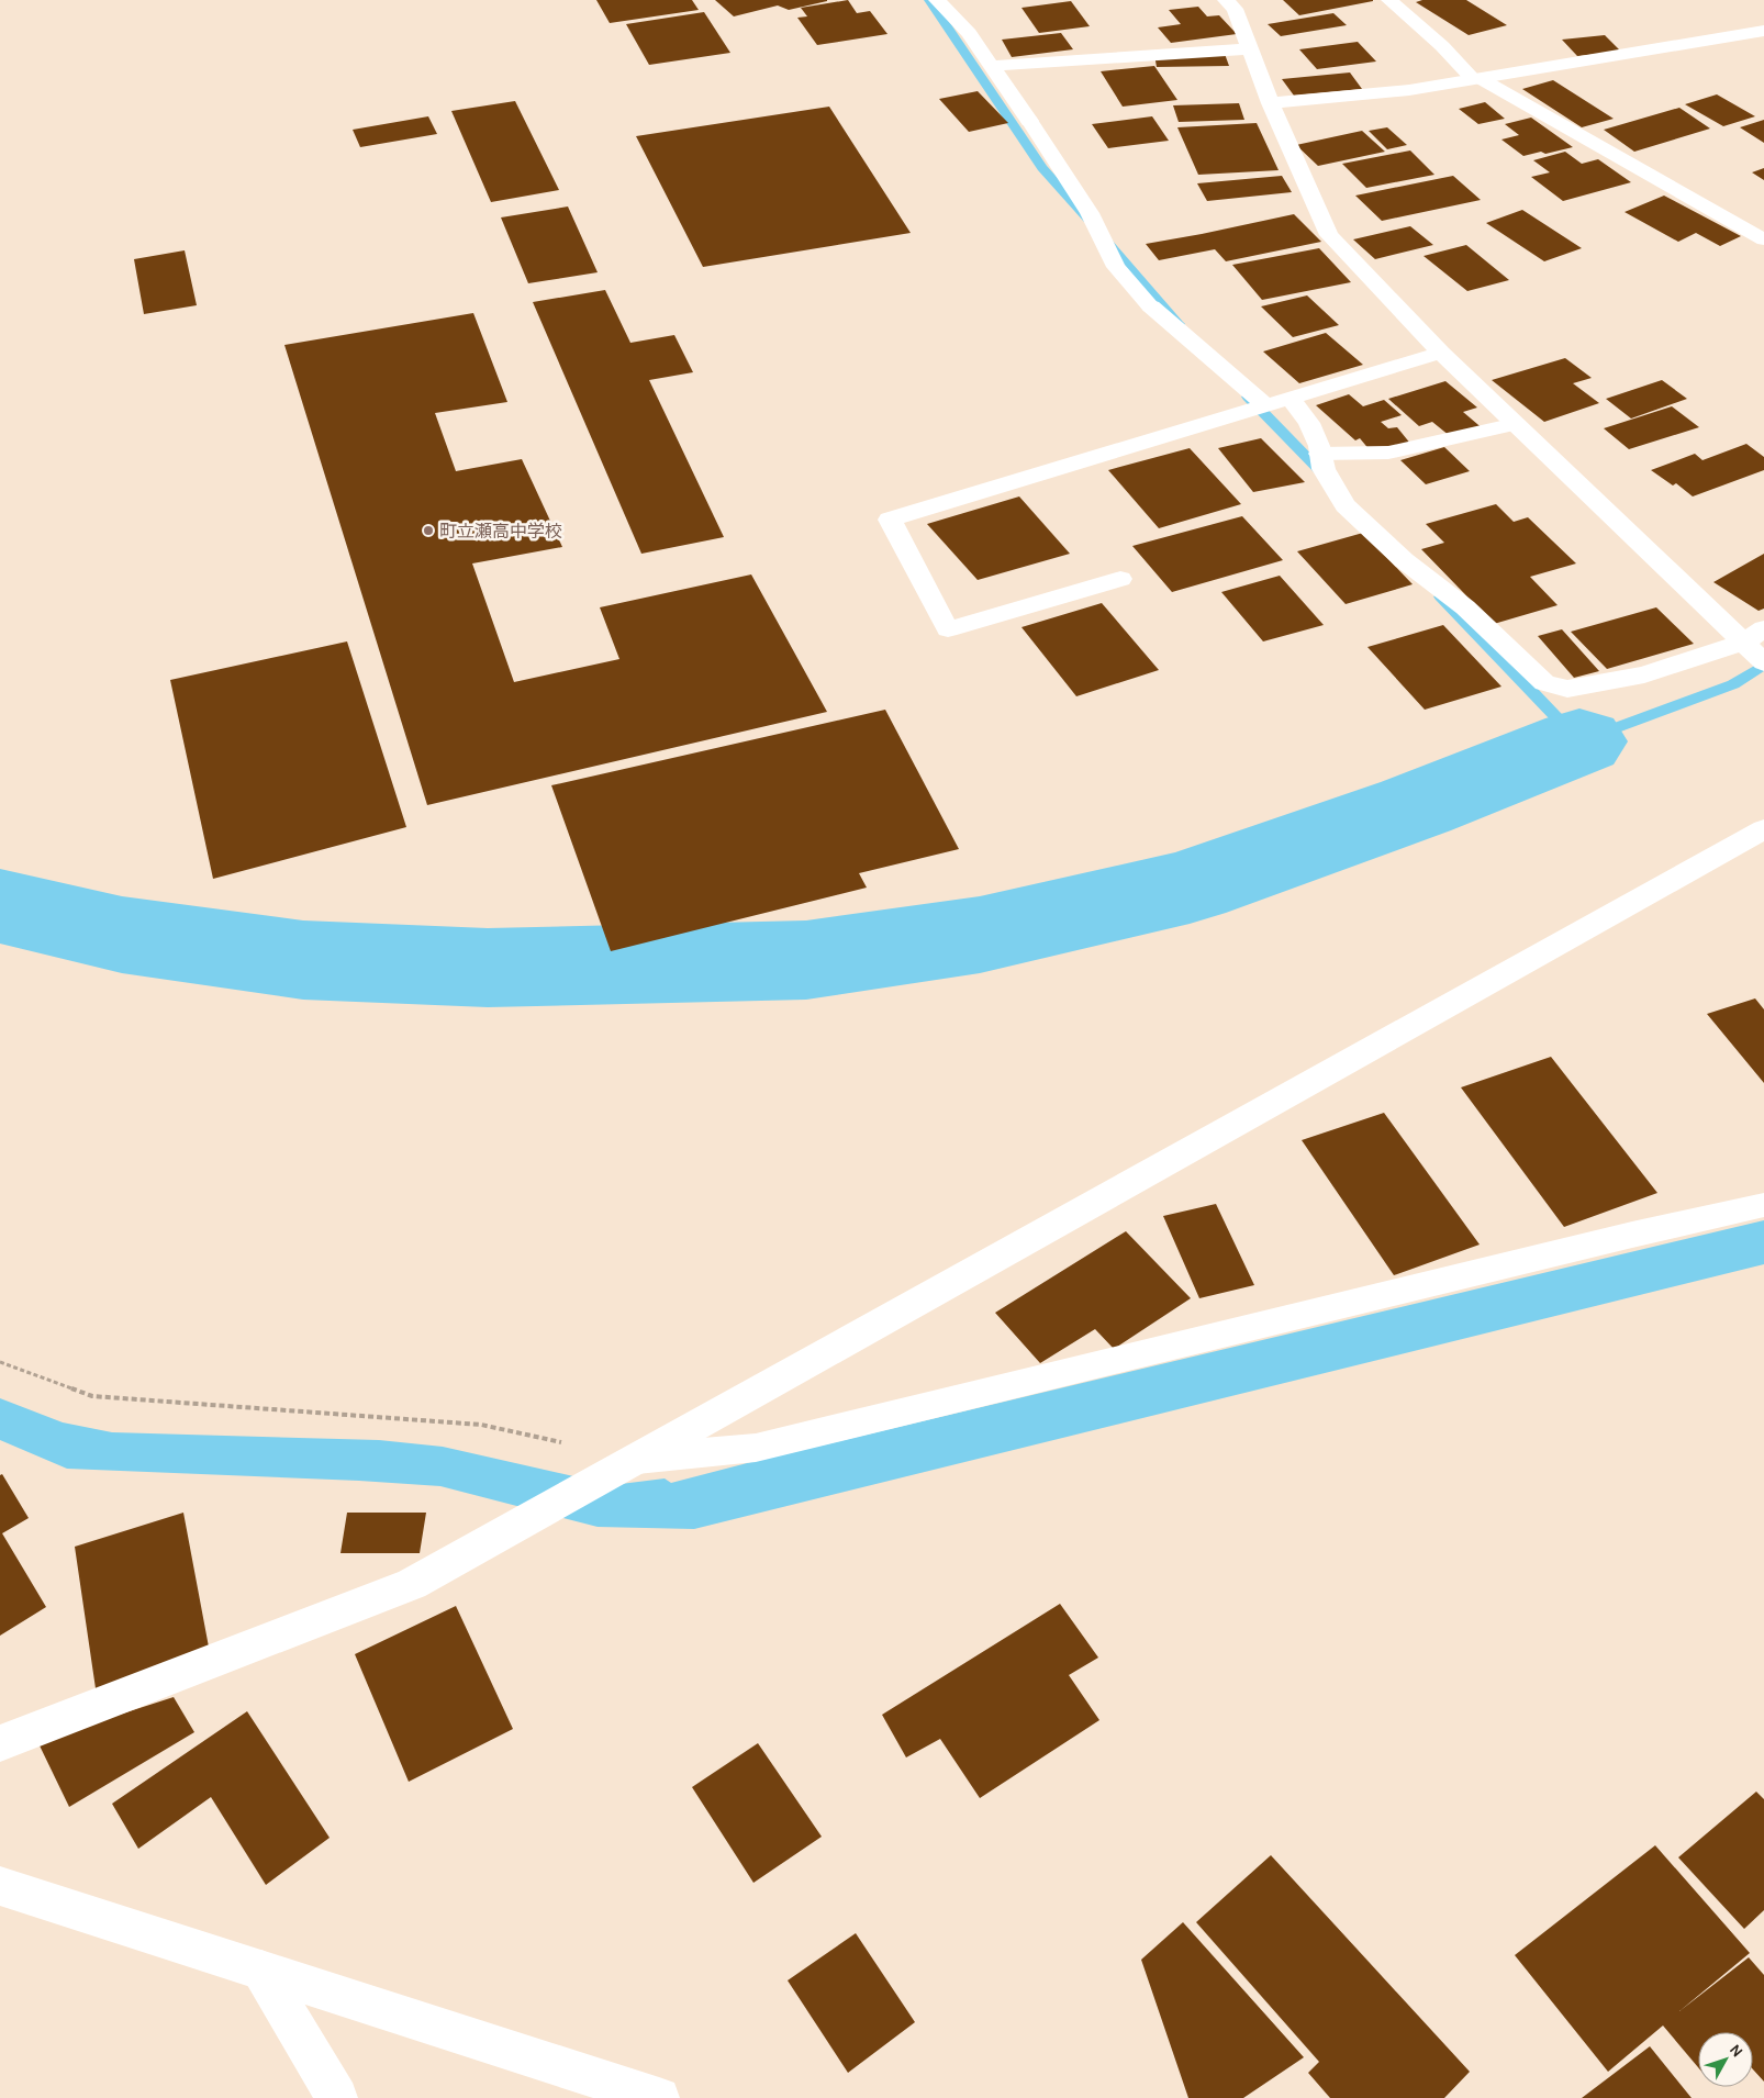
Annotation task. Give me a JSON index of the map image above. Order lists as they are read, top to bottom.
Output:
{
  "places": ["町立瀬高中学校"],
  "north": "top right"
}
